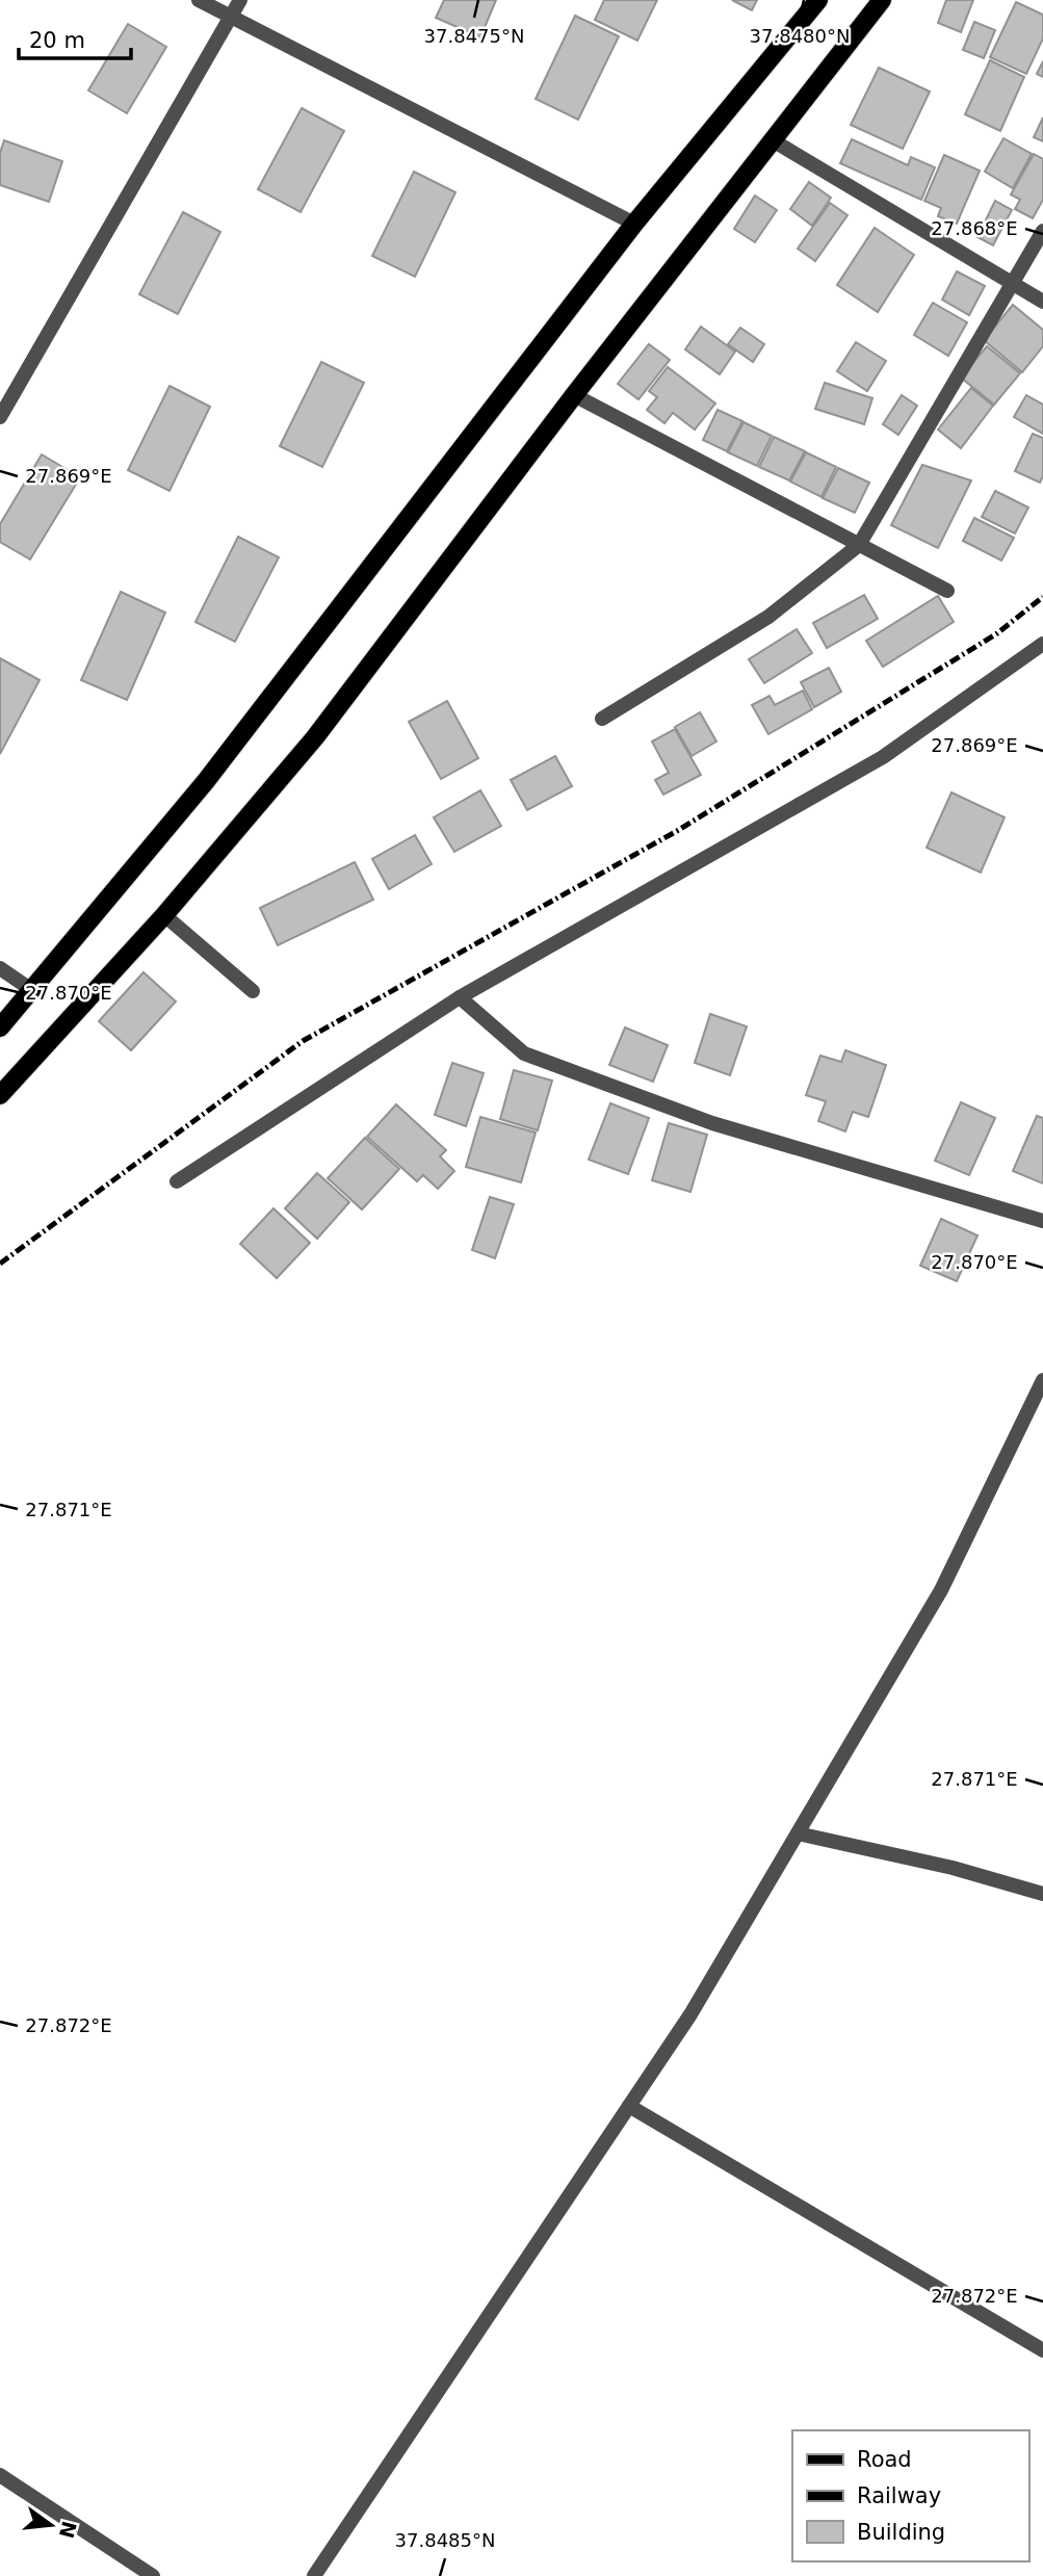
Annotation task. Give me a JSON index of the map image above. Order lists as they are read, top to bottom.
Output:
{
  "legend": ["Road", "Railway", "Building"],
  "scale_bar": "20 m",
  "north": "right",
  "coordinates": [
    "37.8475°N",
    "37.8480°N",
    "27.868°E",
    "27.869°E",
    "27.870°E",
    "27.871°E",
    "27.872°E",
    "37.8485°N"
  ]
}
